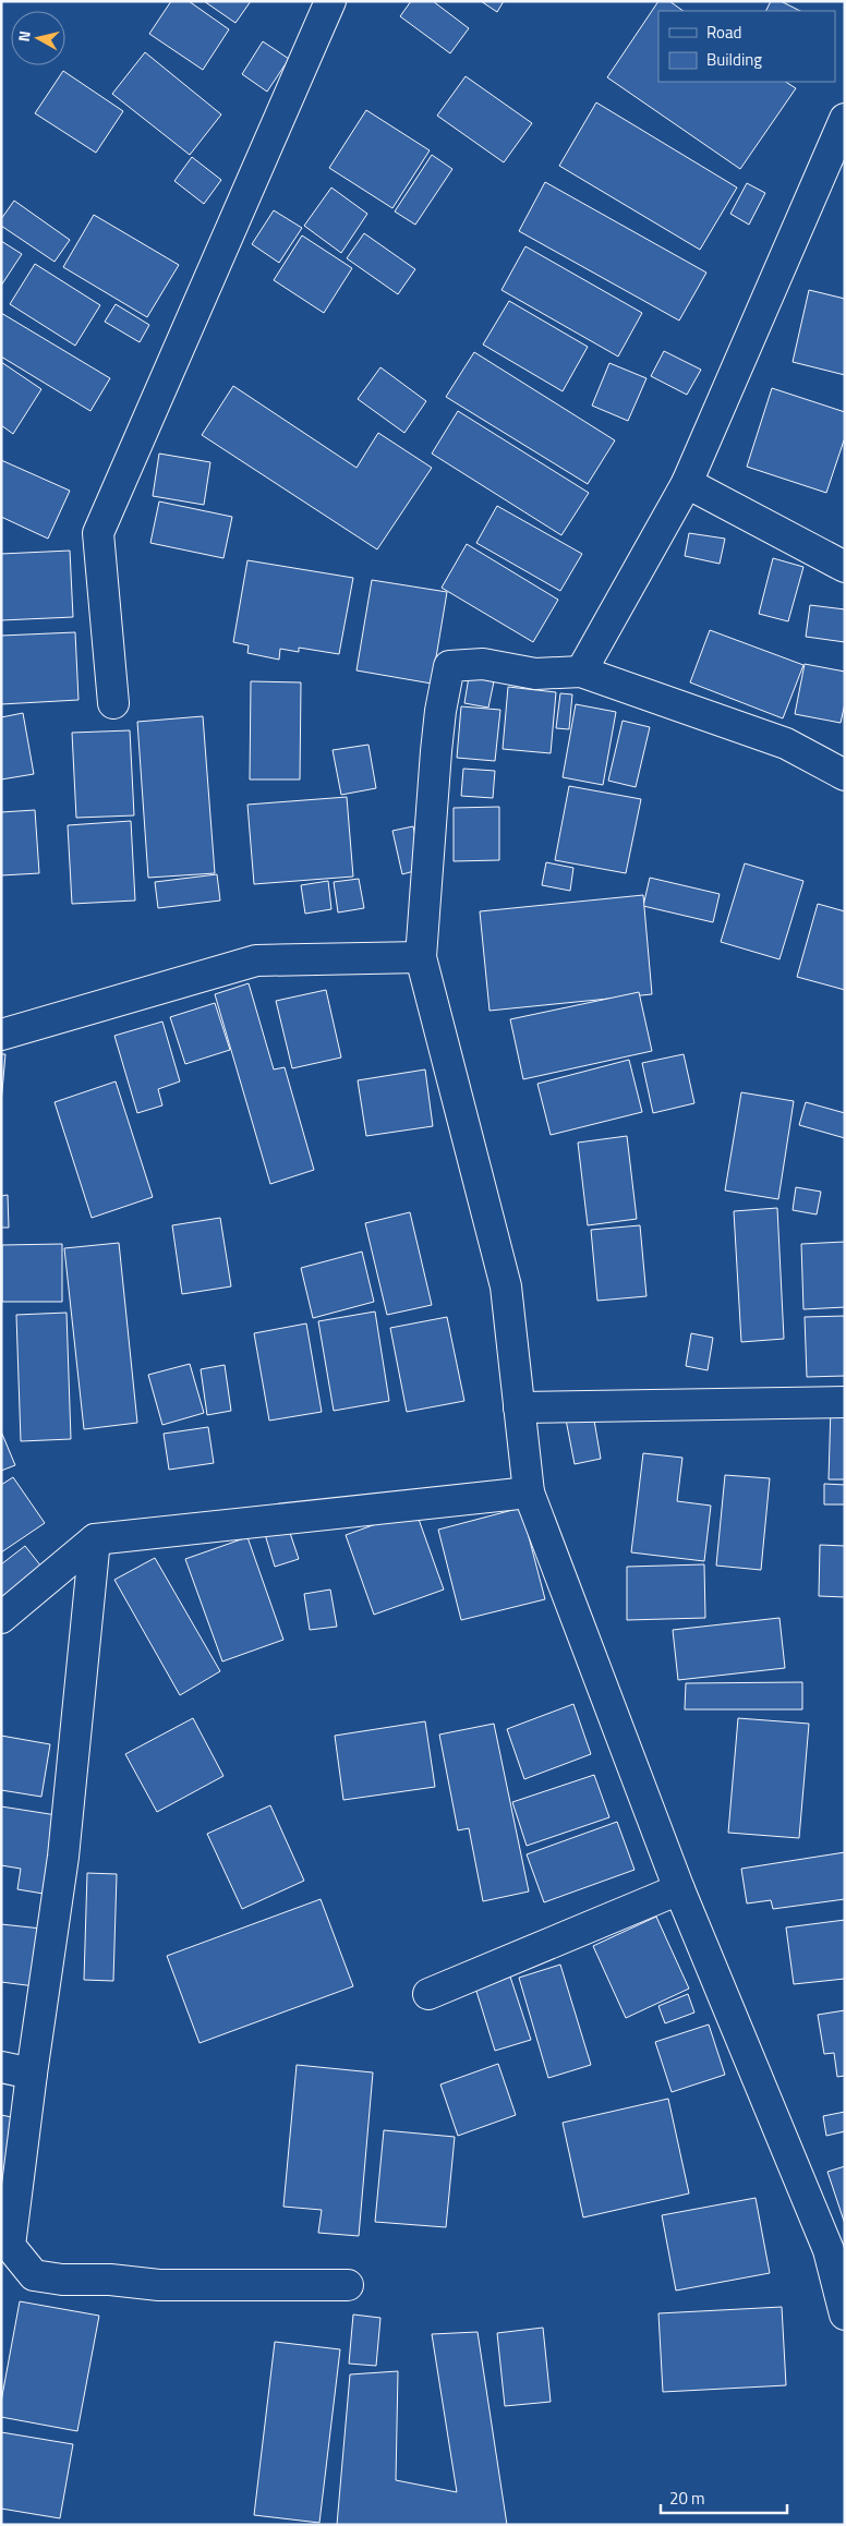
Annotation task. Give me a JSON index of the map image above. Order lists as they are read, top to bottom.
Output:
{
  "legend": ["Road", "Building"],
  "scale_bar": "20 m",
  "north": "left"
}
